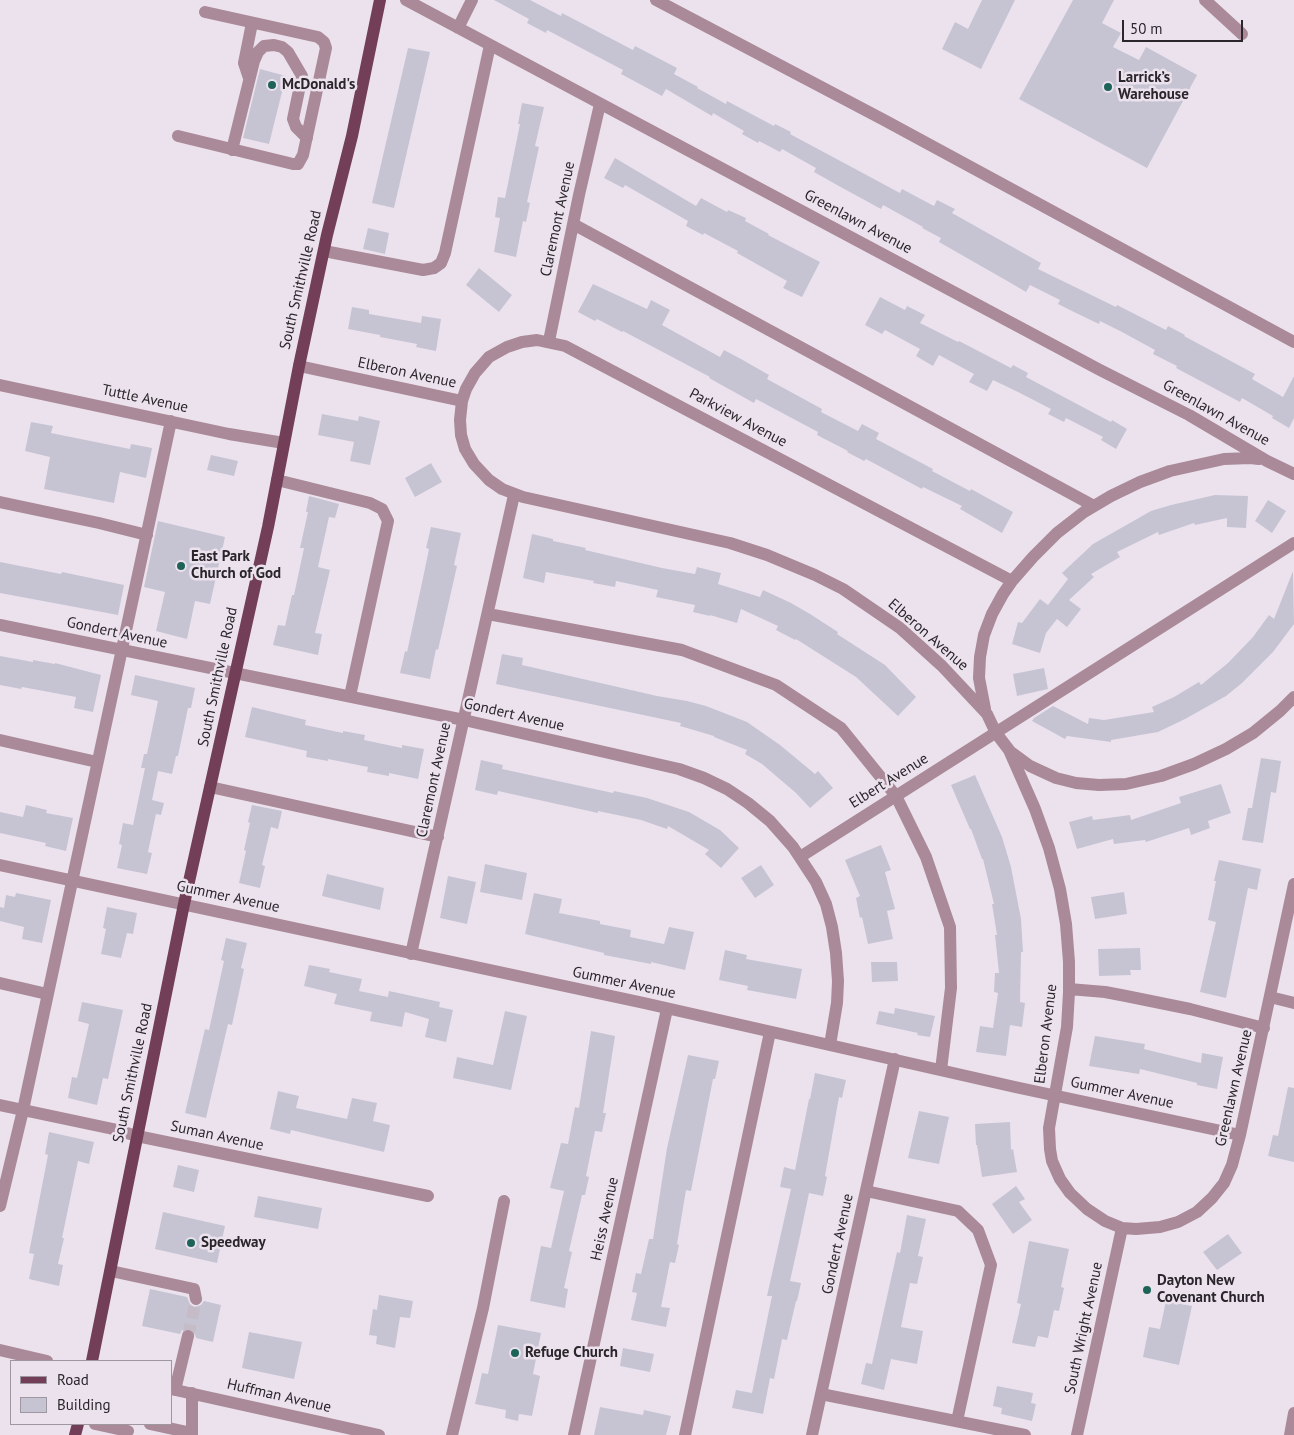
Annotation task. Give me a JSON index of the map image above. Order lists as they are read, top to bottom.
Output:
{
  "streets": {
    "main road": ["South Smithville Road"],
    "street": [
      "Claremont Avenue",
      "Greenlawn Avenue",
      "Elberon Avenue",
      "Tuttle Avenue",
      "Parkview Avenue",
      "Gondert Avenue",
      "Elbert Avenue",
      "Gummer Avenue",
      "Suman Avenue",
      "Heiss Avenue",
      "South Wright Avenue",
      "Huffman Avenue"
    ]
  },
  "crossings": [
    ["Claremont Avenue", "Greenlawn Avenue"],
    ["Claremont Avenue", "Elberon Avenue"],
    ["Claremont Avenue", "Parkview Avenue"],
    ["Claremont Avenue", "Gondert Avenue"],
    ["Claremont Avenue", "Gummer Avenue"],
    ["Greenlawn Avenue", "Elberon Avenue"],
    ["Greenlawn Avenue", "Gummer Avenue"],
    ["Greenlawn Avenue", "South Wright Avenue"],
    ["South Smithville Road", "Elberon Avenue"],
    ["South Smithville Road", "Tuttle Avenue"],
    ["South Smithville Road", "Gondert Avenue"],
    ["South Smithville Road", "Gummer Avenue"],
    ["South Smithville Road", "Suman Avenue"],
    ["Elberon Avenue", "Parkview Avenue"],
    ["Elberon Avenue", "Elbert Avenue"],
    ["Elberon Avenue", "Gummer Avenue"],
    ["Elberon Avenue", "South Wright Avenue"],
    ["Gondert Avenue", "Elbert Avenue"],
    ["Gondert Avenue", "Gummer Avenue"],
    ["Gummer Avenue", "Heiss Avenue"]
  ],
  "places": [
    "McDonald's",
    "Larrick’s Warehouse",
    "East Park Church of God",
    "Speedway",
    "Dayton New Covenant Church",
    "Refuge Church"
  ],
  "legend": ["Road", "Building"],
  "scale_bar": "50 m"
}
